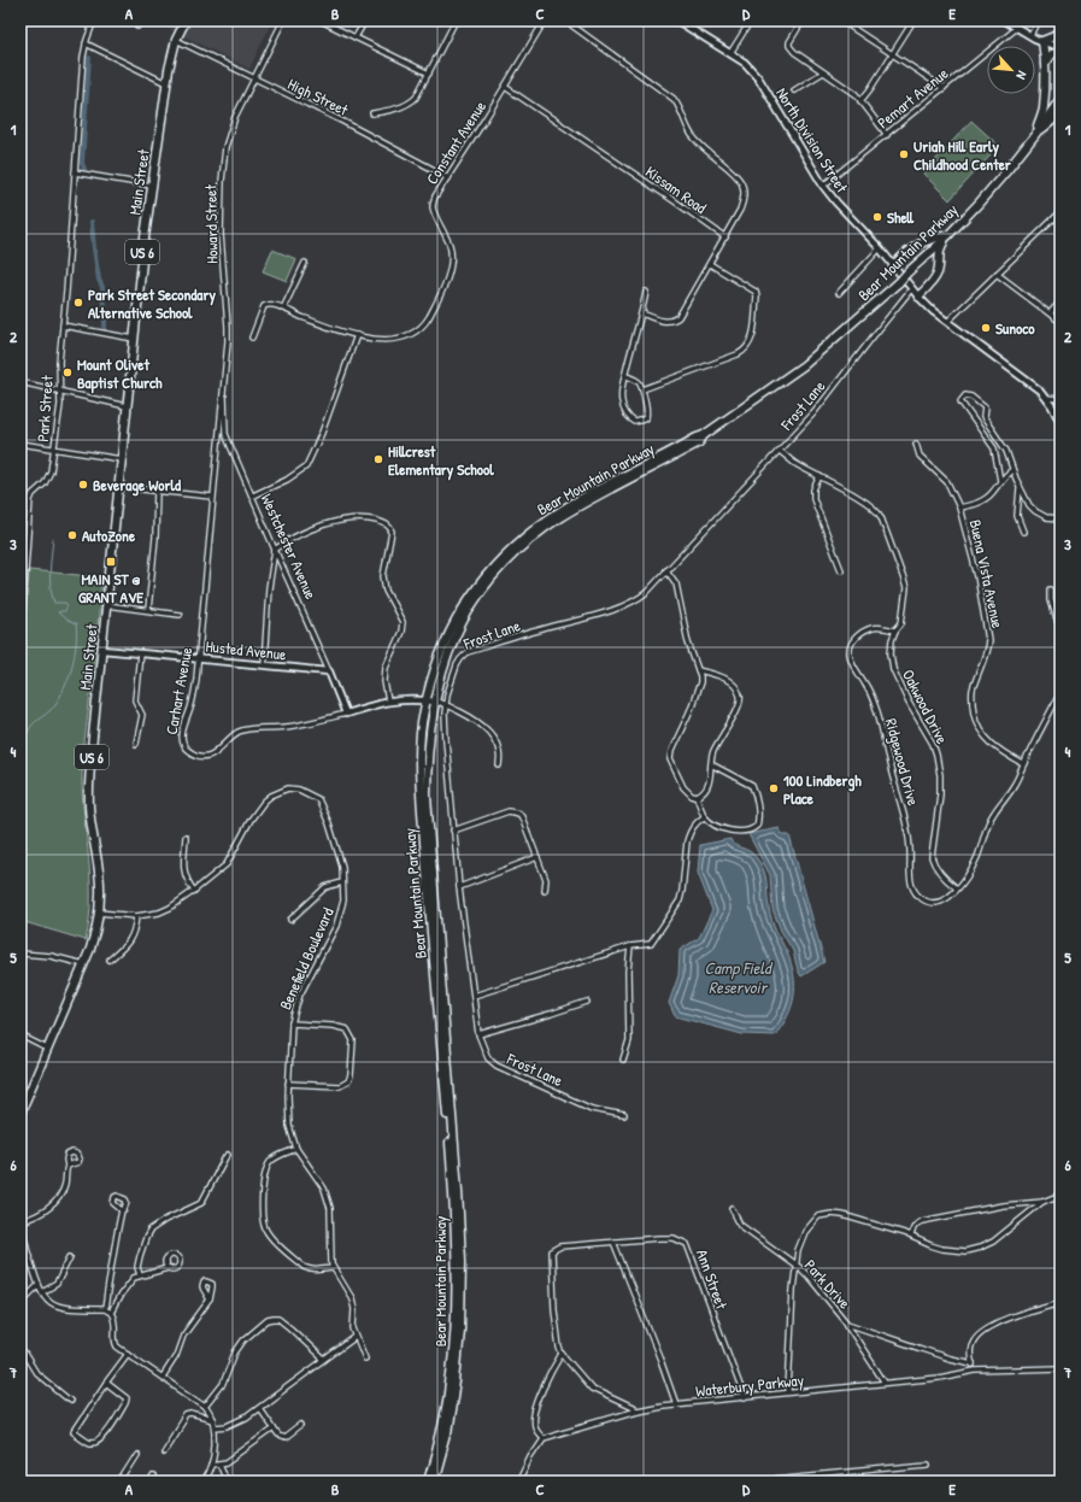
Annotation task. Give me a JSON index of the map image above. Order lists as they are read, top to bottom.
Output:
{
  "streets": {
    "main road": ["Main Street", "US 6", "Bear Mountain Parkway"],
    "street": [
      "High Street",
      "Pemart Avenue",
      "North Division Street",
      "Constant Avenue",
      "Kissam Road",
      "Howard Street",
      "Frost Lane",
      "Park Street",
      "Westchester Avenue",
      "Buena Vista Avenue",
      "Husted Avenue",
      "Carhart Avenue",
      "Oakwood Drive",
      "Ridgewood Drive",
      "Benefield Boulevard",
      "Ann Street",
      "Park Drive",
      "Waterbury Parkway"
    ]
  },
  "crossings": [
    ["High Street", "Constant Avenue"],
    ["High Street", "Main Street"],
    ["High Street", "Howard Street"],
    ["Pemart Avenue", "North Division Street"],
    ["North Division Street", "Frost Lane"],
    ["Constant Avenue", "Kissam Road"],
    ["Main Street", "Husted Avenue"],
    ["Main Street", "Benefield Boulevard"],
    ["Howard Street", "Westchester Avenue"],
    ["Howard Street", "Carhart Avenue"],
    ["Bear Mountain Parkway", "Carhart Avenue"],
    ["Frost Lane", "Oakwood Drive"],
    ["Westchester Avenue", "Husted Avenue"],
    ["Westchester Avenue", "Carhart Avenue"],
    ["Husted Avenue", "Carhart Avenue"],
    ["Oakwood Drive", "Ridgewood Drive"],
    ["Ann Street", "Waterbury Parkway"]
  ],
  "water": ["Camp Field Reservoir"],
  "places": {
    "other": [
      "Uriah Hill Early Childhood Center",
      "Shell",
      "Park Street Secondary Alternative School",
      "Sunoco",
      "Mount Olivet Baptist Church",
      "Hillcrest Elementary School",
      "Beverage World",
      "AutoZone",
      "100 Lindbergh Place"
    ],
    "transit": ["MAIN ST @ GRANT AVE"]
  },
  "north": "bottom right",
  "grid": {
    "columns": [
      "A",
      "B",
      "C",
      "D",
      "E"
    ],
    "rows": [
      "1",
      "2",
      "3",
      "4",
      "5",
      "6",
      "7"
    ]
  }
}
